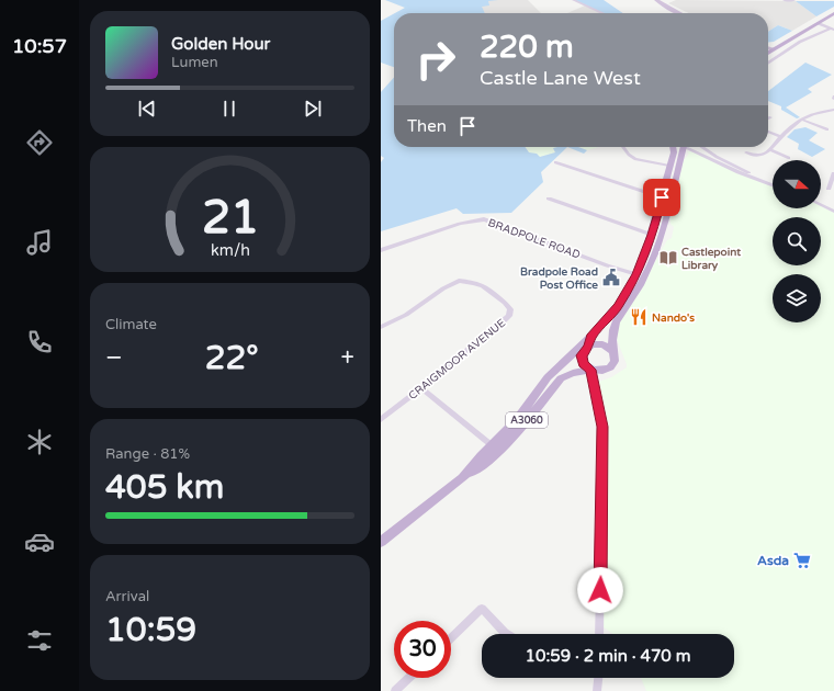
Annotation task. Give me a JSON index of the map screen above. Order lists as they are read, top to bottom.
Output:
{
  "streets": {
    "main road": ["A3060"],
    "street": ["BRADPOLE ROAD", "CRAIGMOOR AVENUE"]
  },
  "crossings": [
    ["BRADPOLE ROAD", "A3060"]
  ],
  "places": {
    "library": ["Castlepoint Library"],
    "public building": ["Bradpole Road Post Office"],
    "restaurant": ["Nando's"],
    "supermarket": ["Asda"]
  },
  "north": "right",
  "page": {
    "tabs": "10:57",
    "turn": ["220 m", "Castle Lane West"],
    "song": ["Golden Hour", "Lumen"],
    "then": "Then",
    "tile": [
      "Climate",
      ["Range · 81%", "405 km"],
      ["Arrival", "10:59"]
    ],
    "heat": ["−", "22°", "+"],
    "limit": "30",
    "trip": "10:59 · 2 min · 470 m",
    "gauge": ["21", "km/h"]
  }
}
